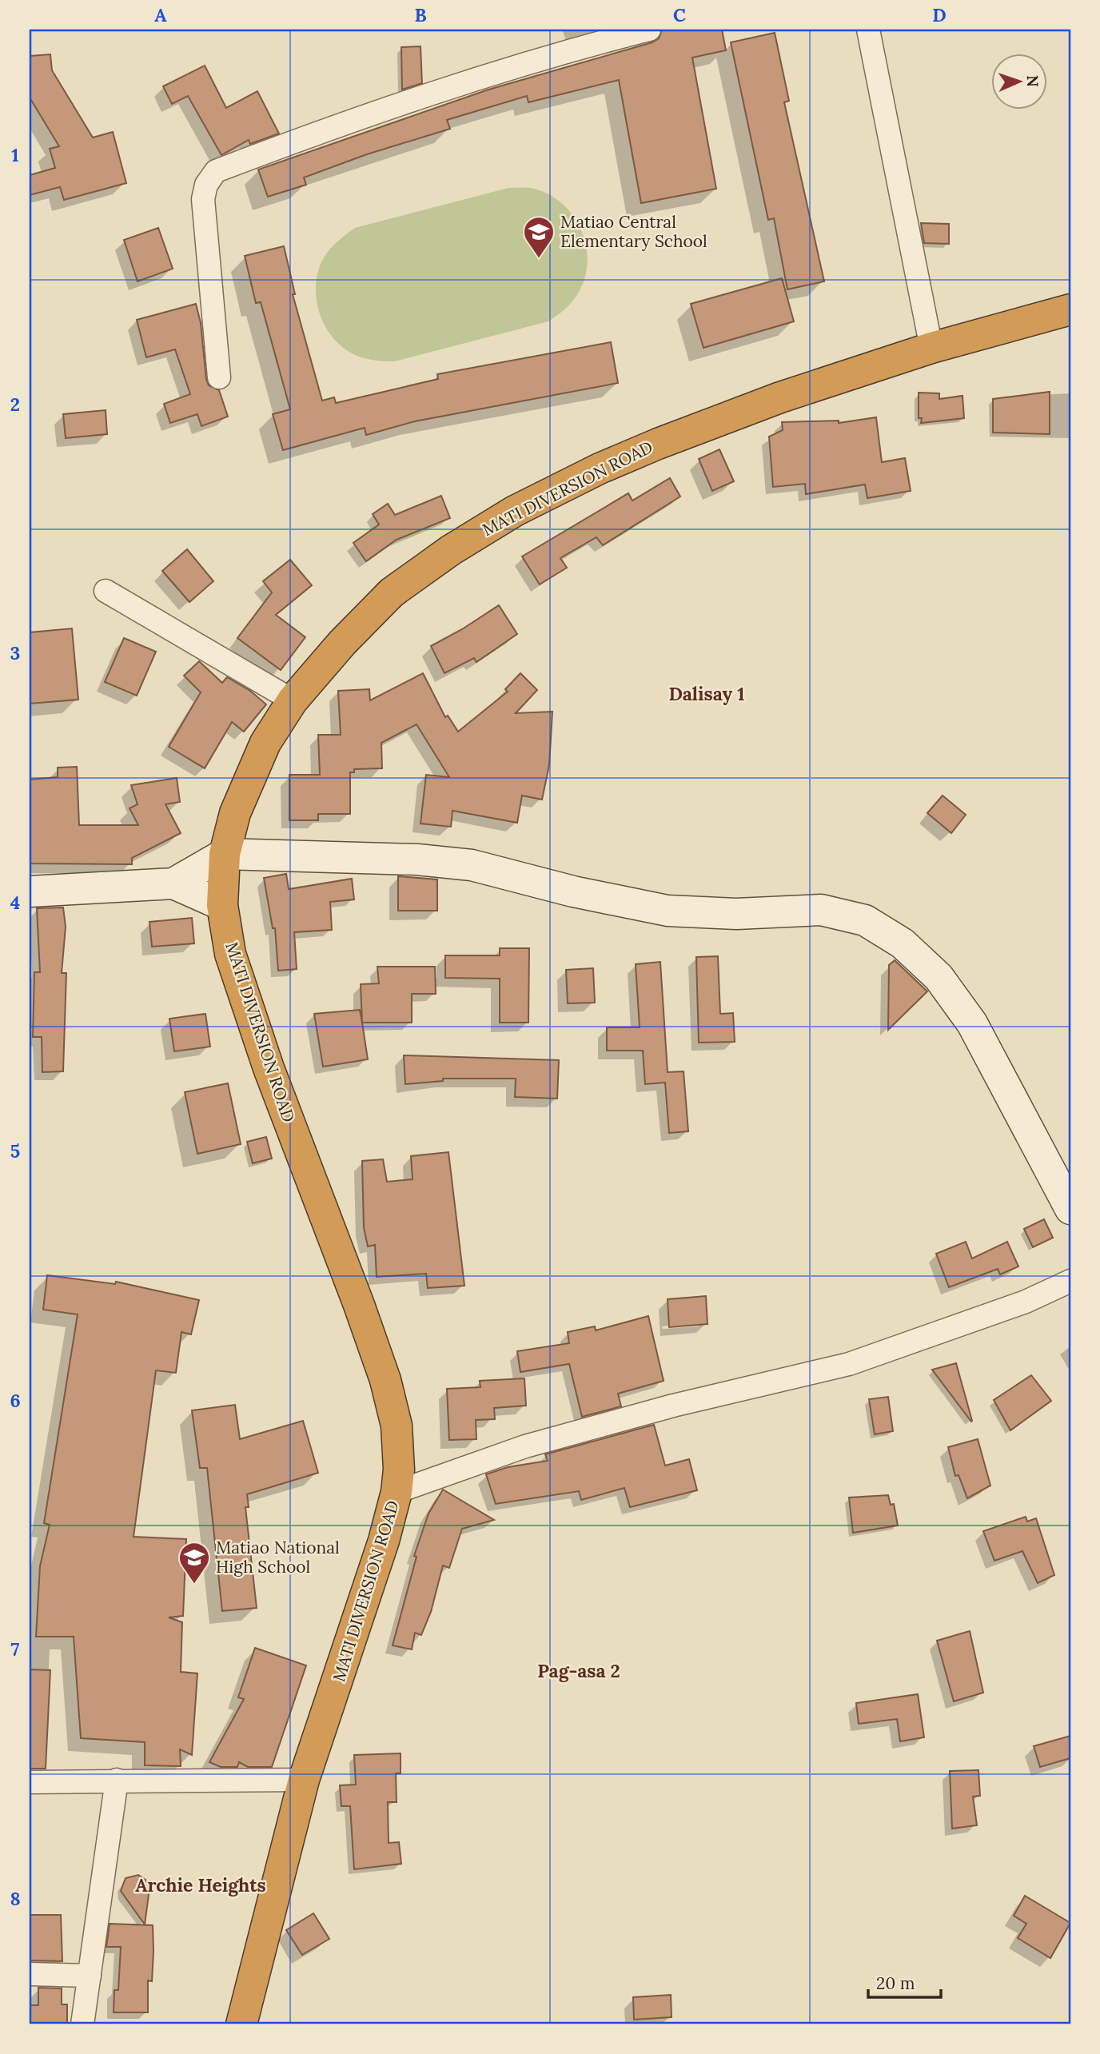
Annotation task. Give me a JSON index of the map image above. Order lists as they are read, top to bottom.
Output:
{
  "streets": {
    "highway": ["MATI DIVERSION ROAD"]
  },
  "districts": ["Dalisay 1", "Pag-asa 2", "Archie Heights"],
  "places": {
    "school or university": ["Matiao Central Elementary School", "Matiao National High School"]
  },
  "scale_bar": "20 m",
  "north": "right",
  "grid": {
    "columns": [
      "A",
      "B",
      "C",
      "D"
    ],
    "rows": [
      "1",
      "2",
      "3",
      "4",
      "5",
      "6",
      "7",
      "8"
    ]
  }
}
